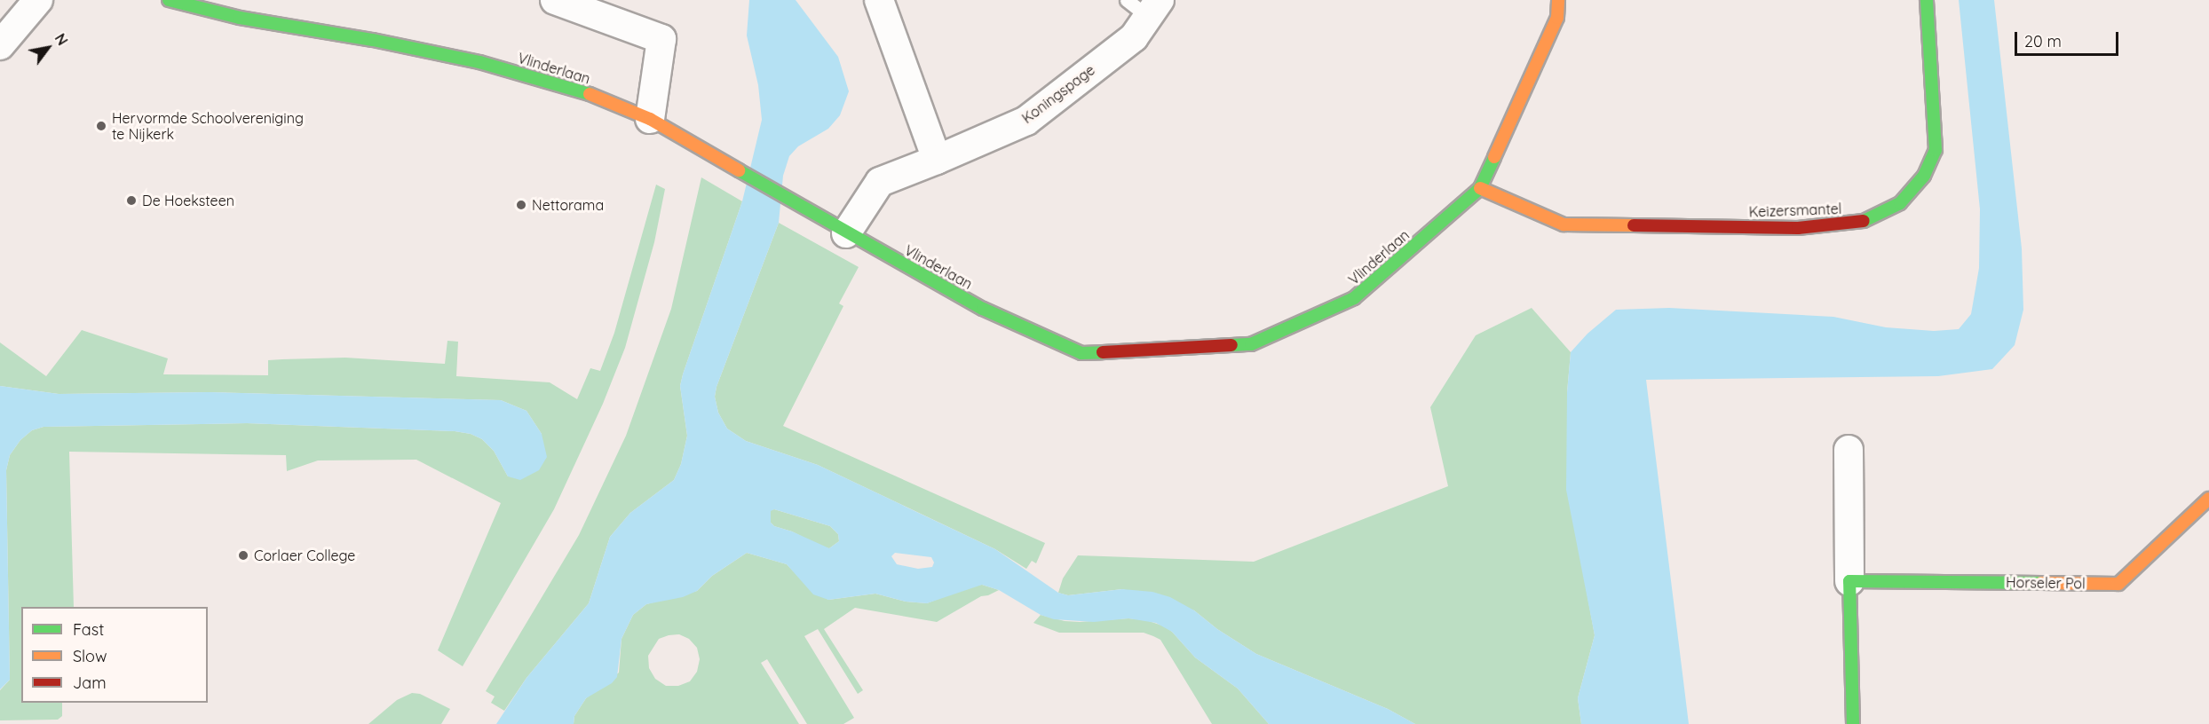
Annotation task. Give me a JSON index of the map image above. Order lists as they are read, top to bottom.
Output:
{
  "streets": {
    "street": [
      "Vlinderlaan",
      "Koningspage",
      "Keizersmantel",
      "Horseler Pol"
    ]
  },
  "crossings": [
    ["Vlinderlaan", "Koningspage"],
    ["Vlinderlaan", "Keizersmantel"]
  ],
  "places": [
    "Hervormde Schoolvereniging te Nijkerk",
    "De Hoeksteen",
    "Nettorama",
    "Corlaer College"
  ],
  "legend": ["Fast", "Slow", "Jam"],
  "scale_bar": "20 m",
  "north": "top right"
}
